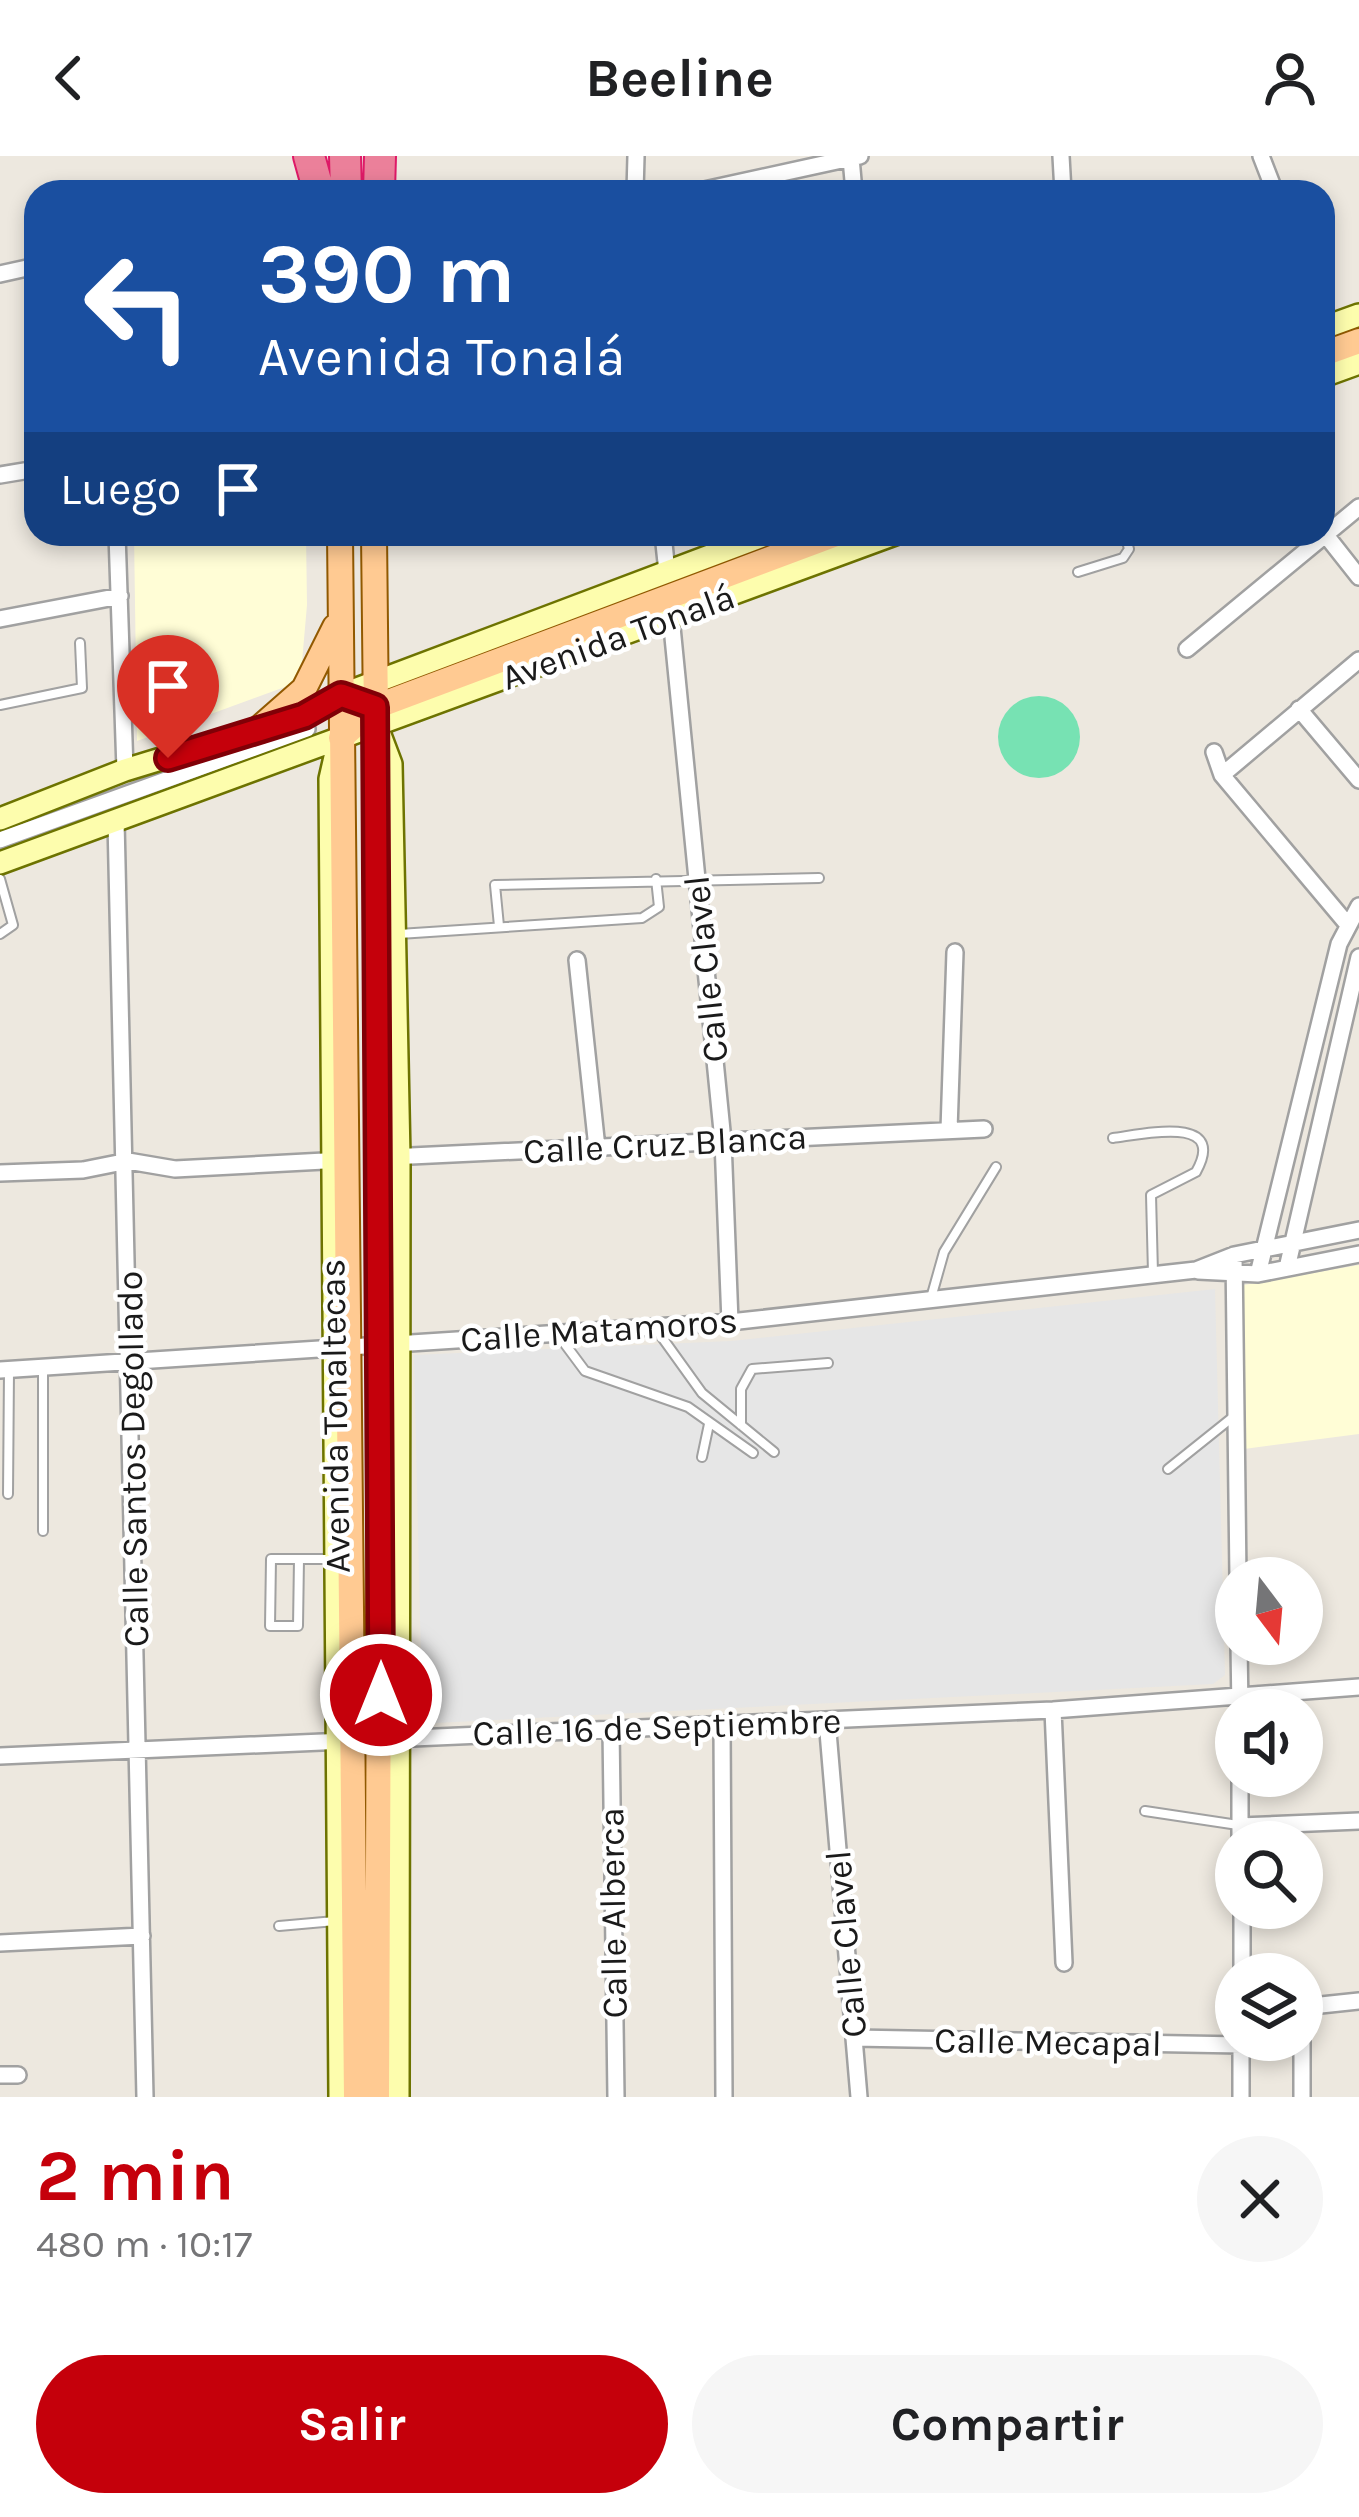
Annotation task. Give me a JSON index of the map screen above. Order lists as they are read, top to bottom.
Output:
{
  "streets": {
    "main road": ["Avenida Tonalá", "Avenida Tonaltecas"],
    "street": [
      "Calle Clavel",
      "Calle Cruz Blanca",
      "Calle Matamoros",
      "Calle Santos Degollado",
      "Calle 16 de Septiembre",
      "Calle Alberca",
      "Calle Mecapal"
    ]
  },
  "crossings": [
    ["Avenida Tonalá", "Calle Clavel"],
    ["Avenida Tonalá", "Avenida Tonaltecas"],
    ["Avenida Tonalá", "Calle Santos Degollado"],
    ["Calle Clavel", "Calle Cruz Blanca"],
    ["Calle Clavel", "Calle Matamoros"],
    ["Calle Clavel", "Calle 16 de Septiembre"],
    ["Calle Clavel", "Calle Mecapal"],
    ["Calle Cruz Blanca", "Avenida Tonaltecas"],
    ["Calle Matamoros", "Avenida Tonaltecas"],
    ["Calle Matamoros", "Calle Santos Degollado"],
    ["Avenida Tonaltecas", "Calle 16 de Septiembre"],
    ["Calle Santos Degollado", "Calle 16 de Septiembre"],
    ["Calle 16 de Septiembre", "Calle Alberca"]
  ],
  "north": "bottom",
  "page": {
    "header": "Beeline",
    "turn": ["390 m", "Avenida Tonalá"],
    "then": "Luego",
    "heading": ["2 min", "480 m · 10:17"],
    "buttons": ["Salir", "Compartir"]
  }
}
